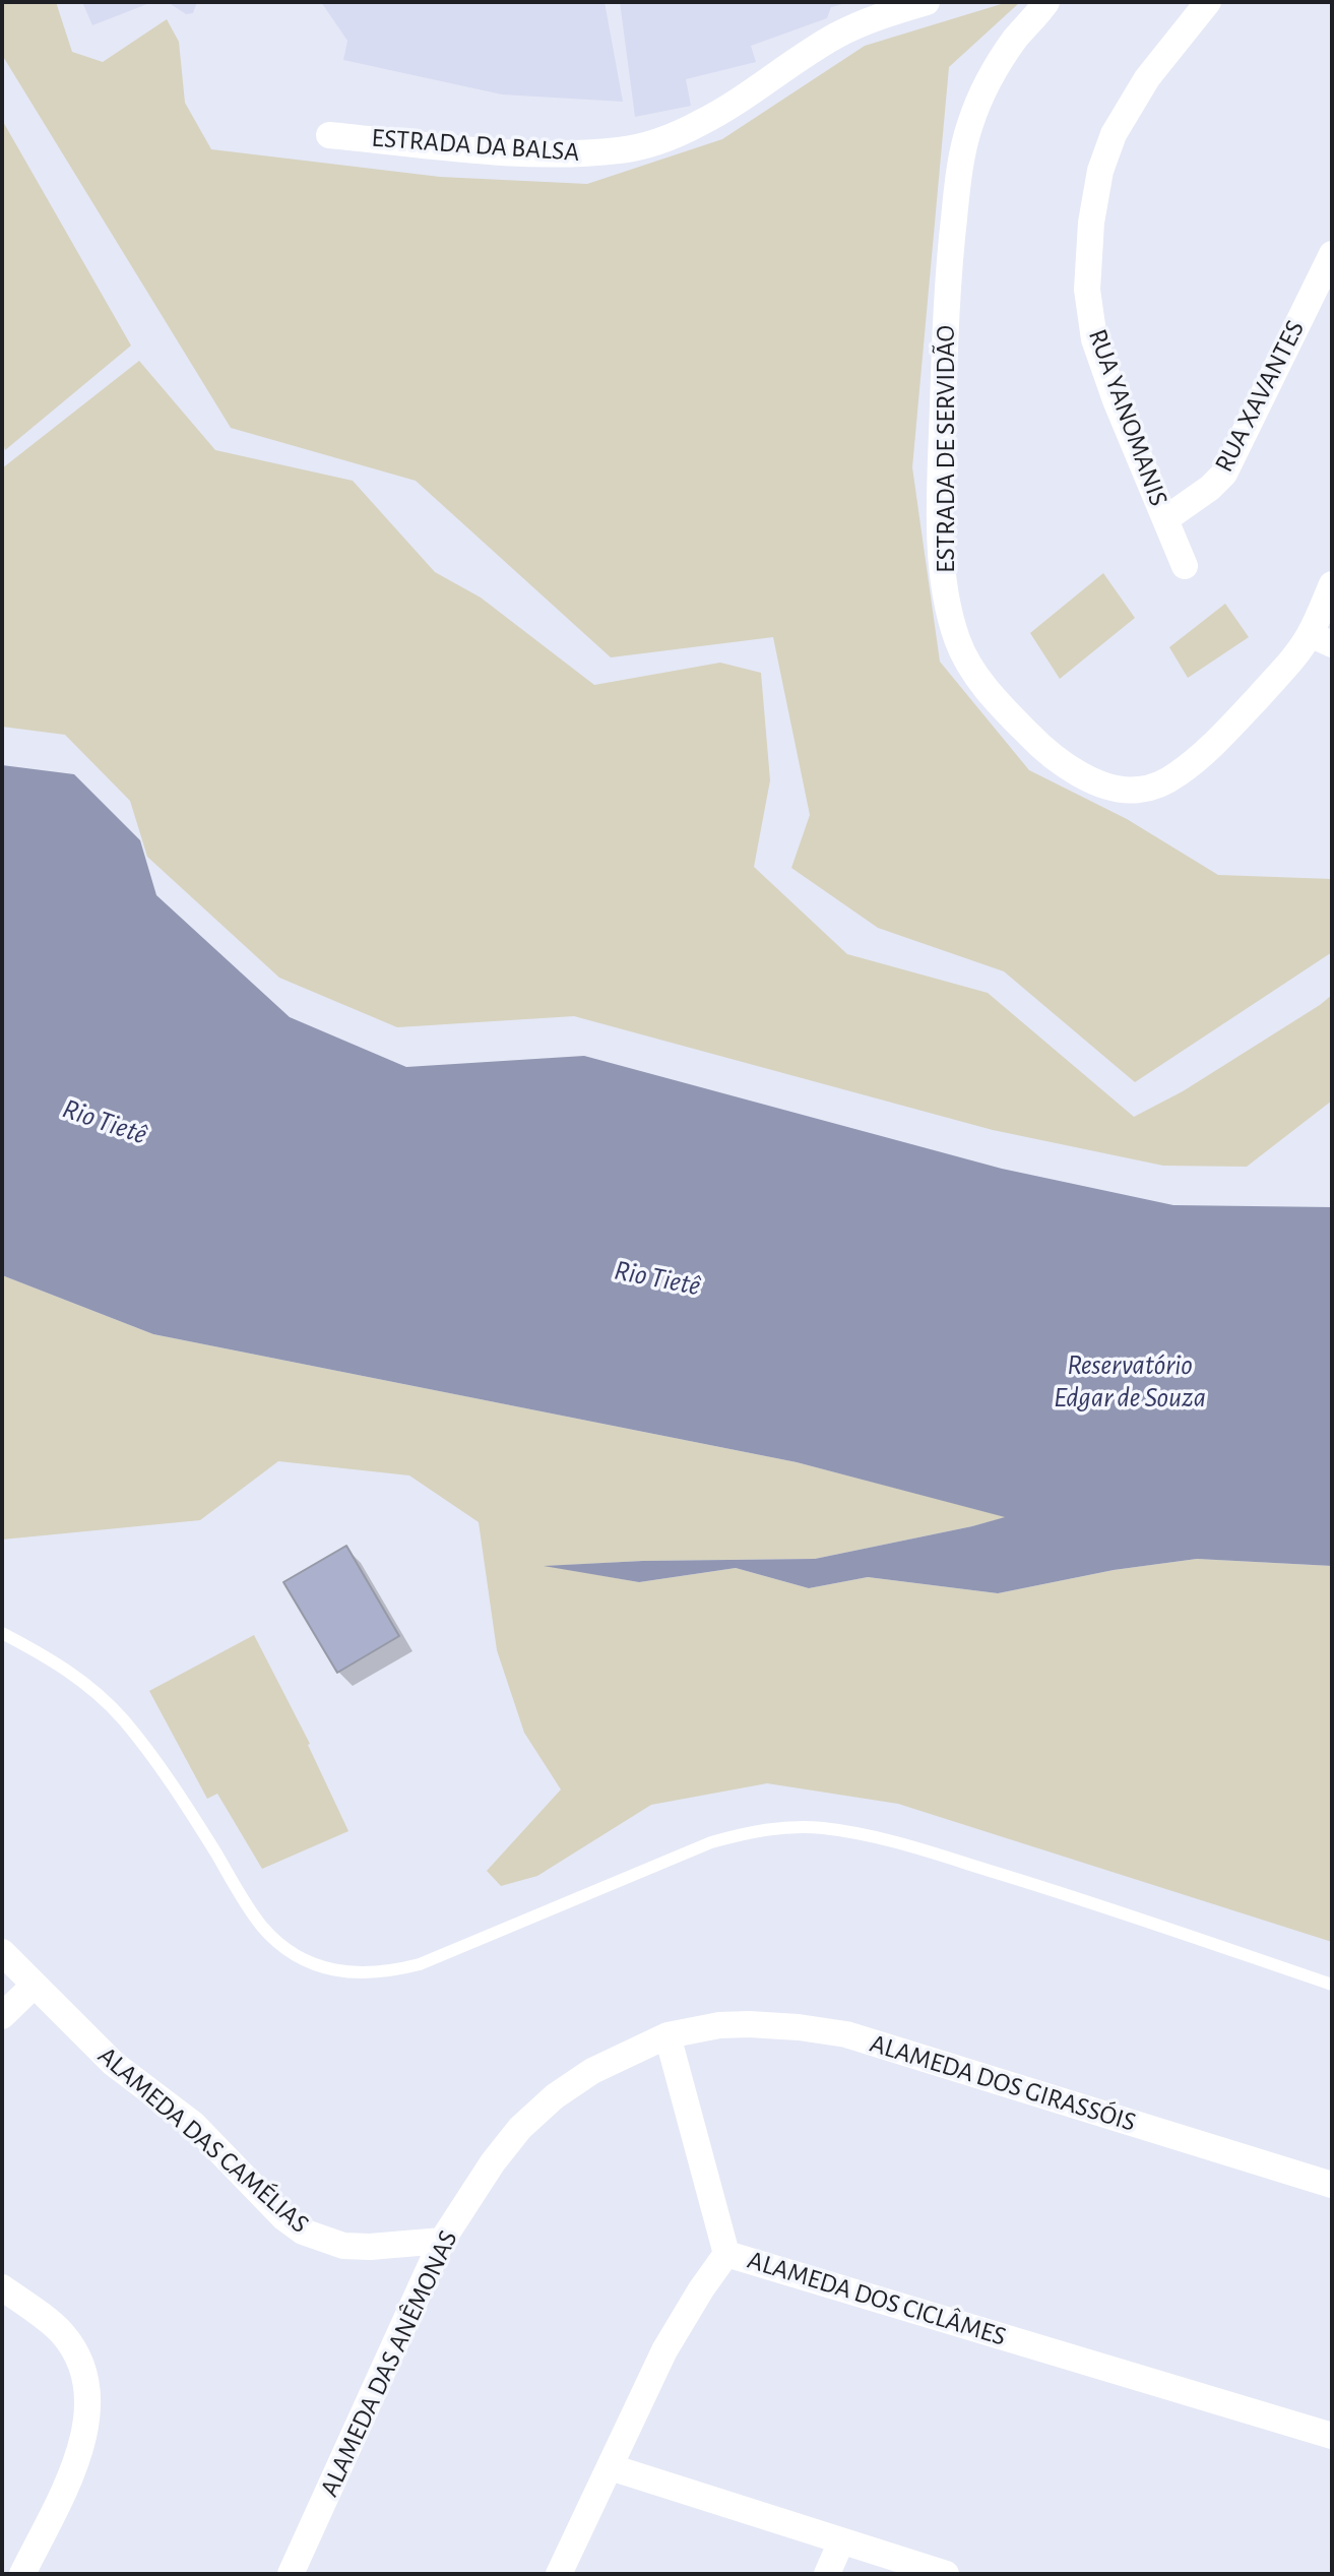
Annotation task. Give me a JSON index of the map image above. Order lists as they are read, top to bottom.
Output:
{
  "streets": {
    "street": [
      "ESTRADA DA BALSA",
      "RUA XAVANTES",
      "RUA YANOMANIS",
      "ESTRADA DE SERVIDÃO",
      "ALAMEDA DOS GIRASSÓIS",
      "ALAMEDA DAS CAMÉLIAS",
      "ALAMEDA DOS CICLÂMES",
      "ALAMEDA DAS ANÊMONAS"
    ]
  },
  "crossings": [
    ["RUA XAVANTES", "RUA YANOMANIS"],
    ["ALAMEDA DOS GIRASSÓIS", "ALAMEDA DAS ANÊMONAS"],
    ["ALAMEDA DAS CAMÉLIAS", "ALAMEDA DAS ANÊMONAS"]
  ],
  "water": ["Rio Tietê", "Reservatório Edgar de Souza"]
}
